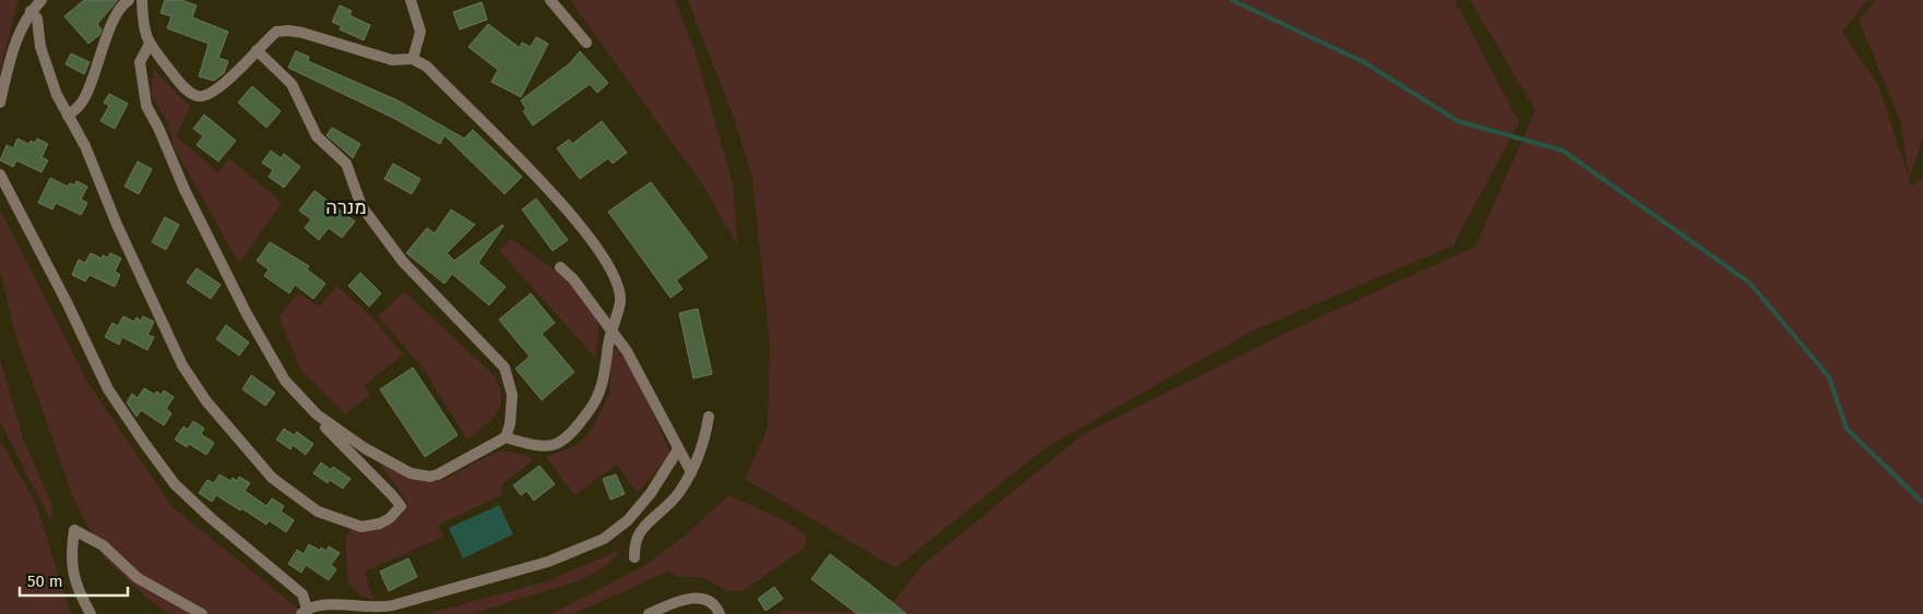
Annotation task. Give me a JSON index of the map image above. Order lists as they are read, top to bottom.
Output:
{
  "districts": ["מנרה"],
  "scale_bar": "50 m"
}
